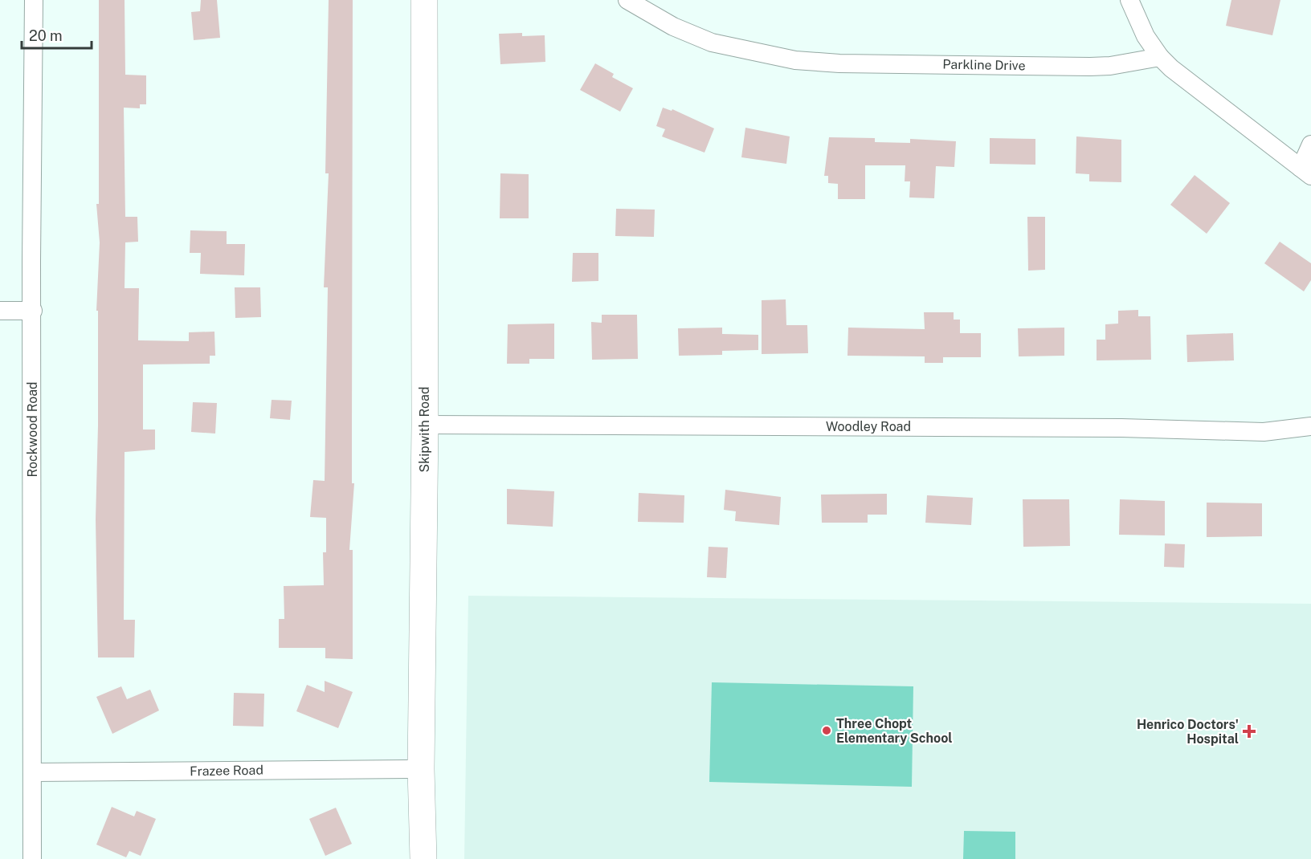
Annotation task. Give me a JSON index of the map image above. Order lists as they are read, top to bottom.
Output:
{
  "streets": {
    "main road": ["Skipwith Road"],
    "street": [
      "Parkline Drive",
      "Woodley Road",
      "Rockwood Road",
      "Frazee Road"
    ]
  },
  "crossings": [
    ["Woodley Road", "Skipwith Road"],
    ["Rockwood Road", "Frazee Road"],
    ["Skipwith Road", "Frazee Road"]
  ],
  "places": {
    "other": ["Three Chopt Elementary School"],
    "health": ["Henrico Doctors' Hospital"]
  },
  "scale_bar": "20 m"
}
